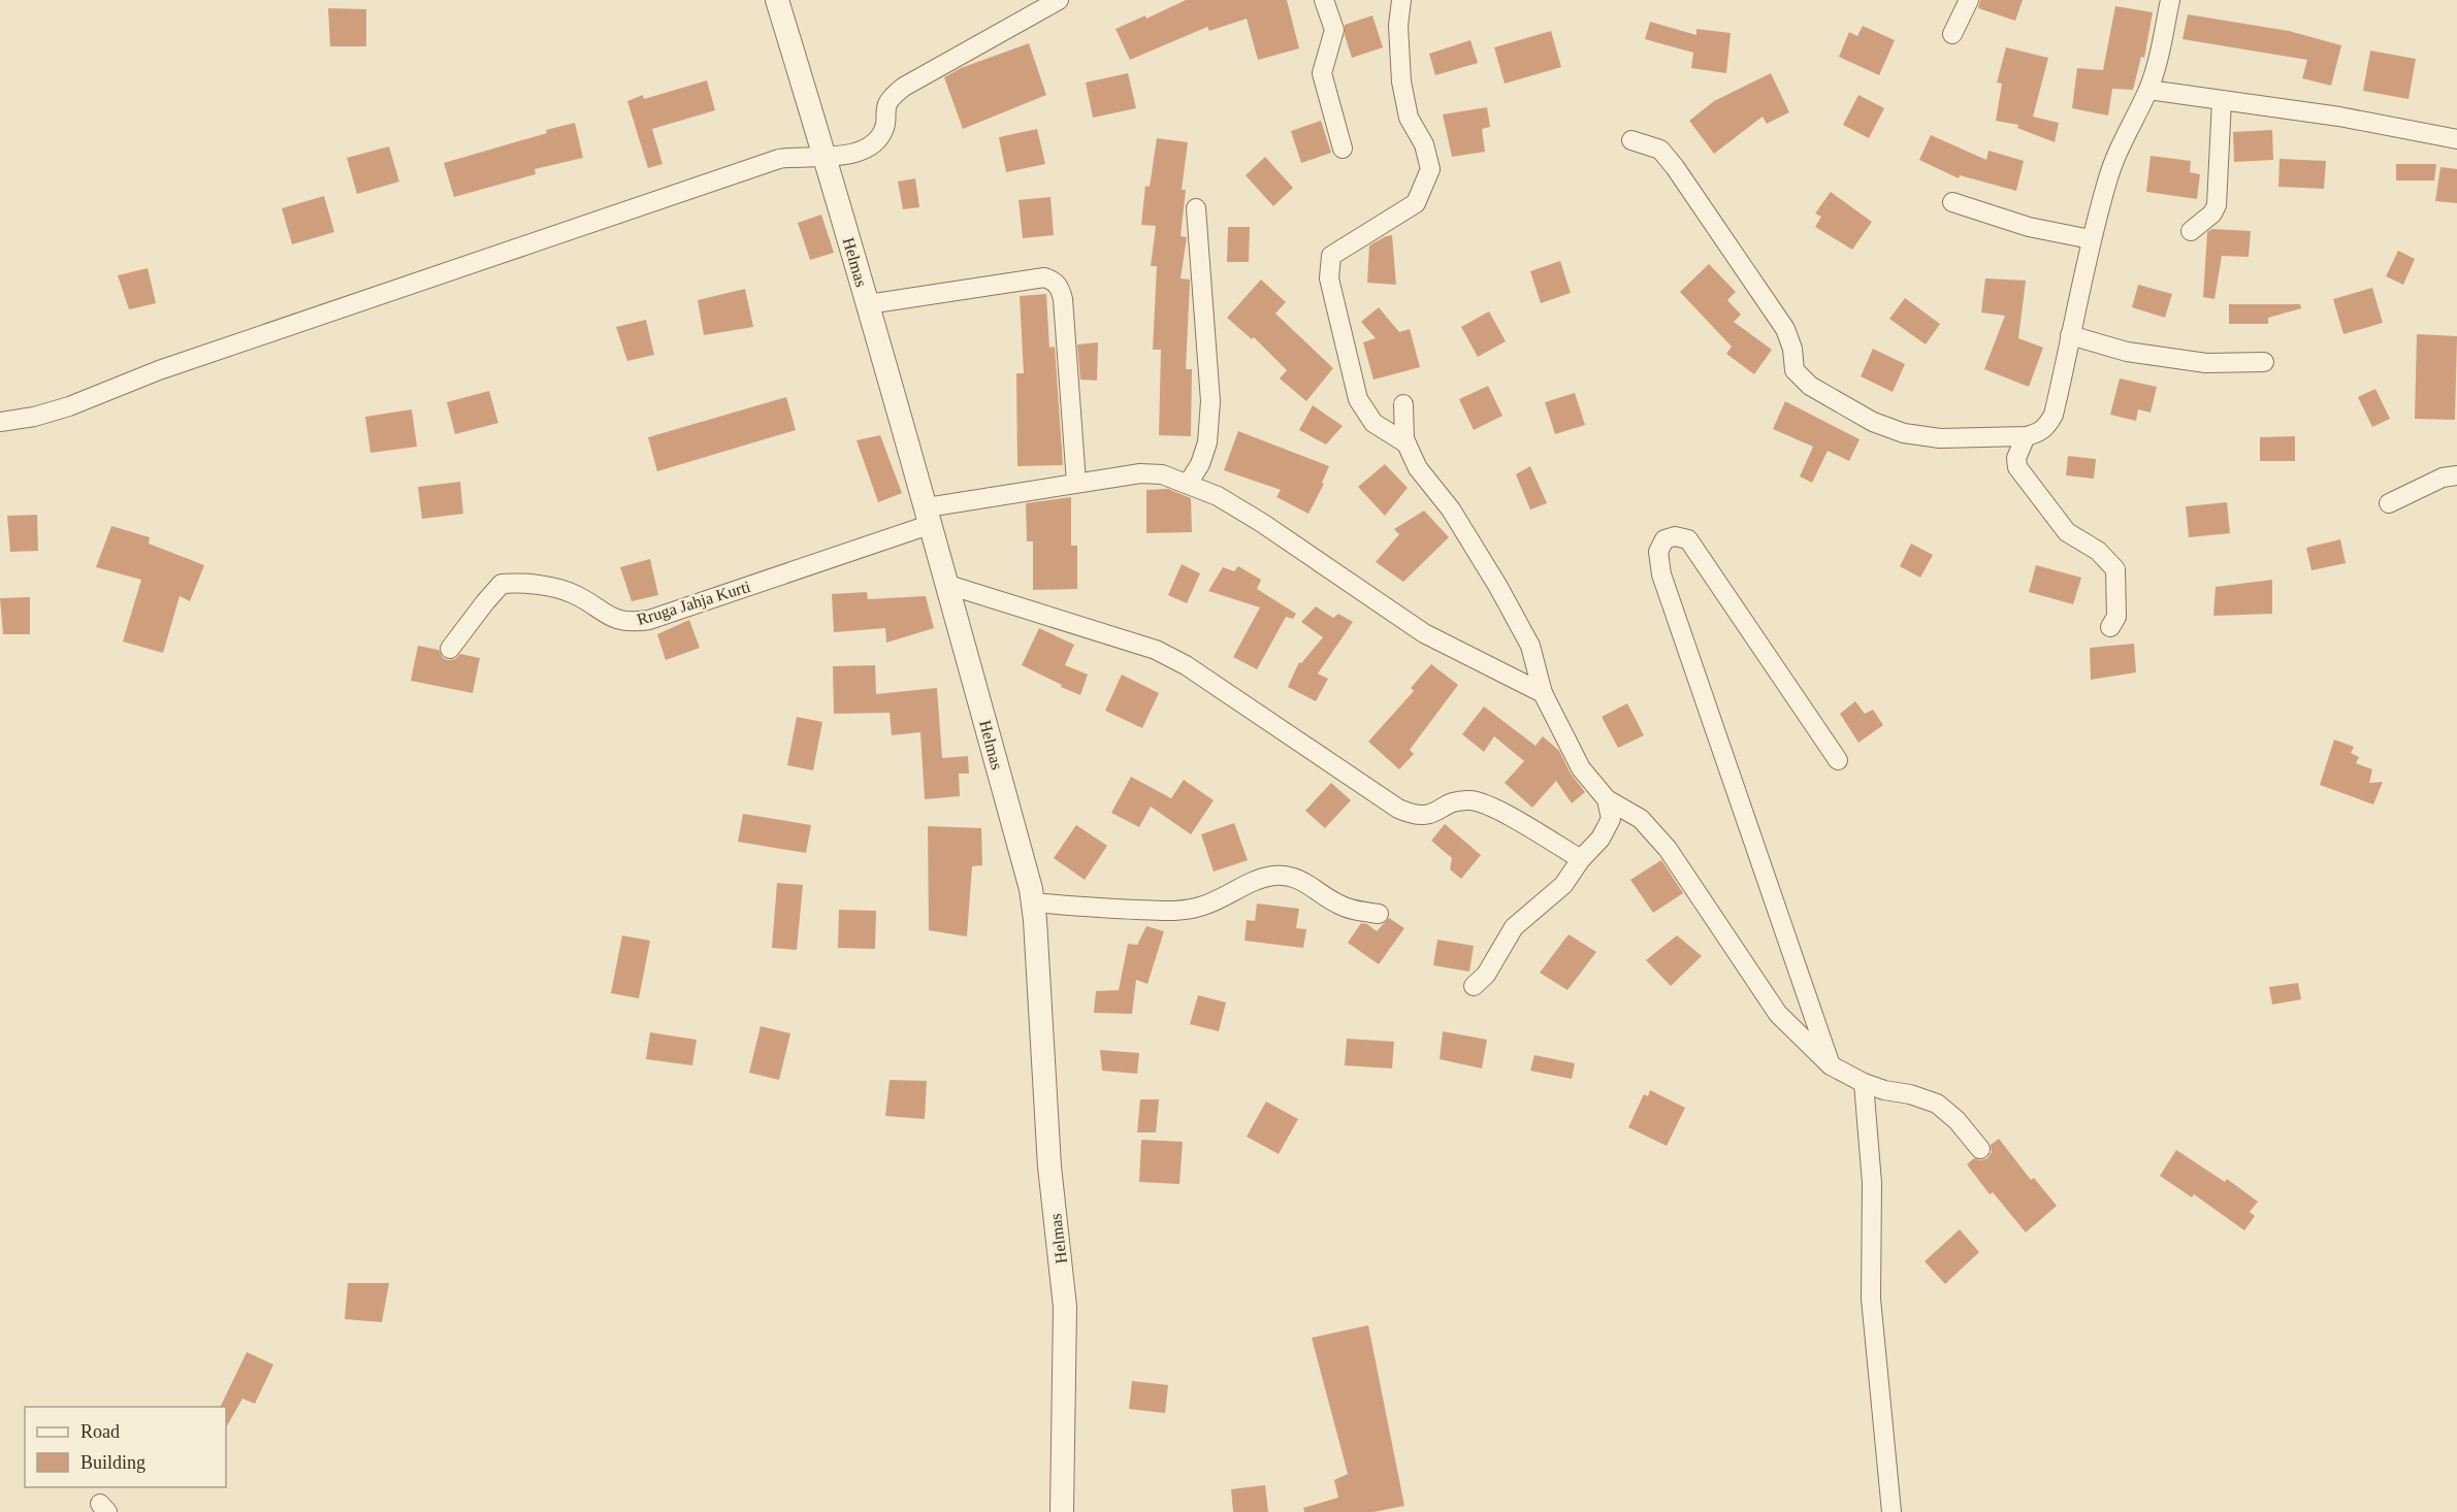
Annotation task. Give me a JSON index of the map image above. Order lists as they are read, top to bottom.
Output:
{
  "streets": {
    "street": ["Helmas", "Rruga Jahja Kurti"]
  },
  "crossings": [
    ["Helmas", "Rruga Jahja Kurti"]
  ],
  "legend": ["Road", "Building"]
}
